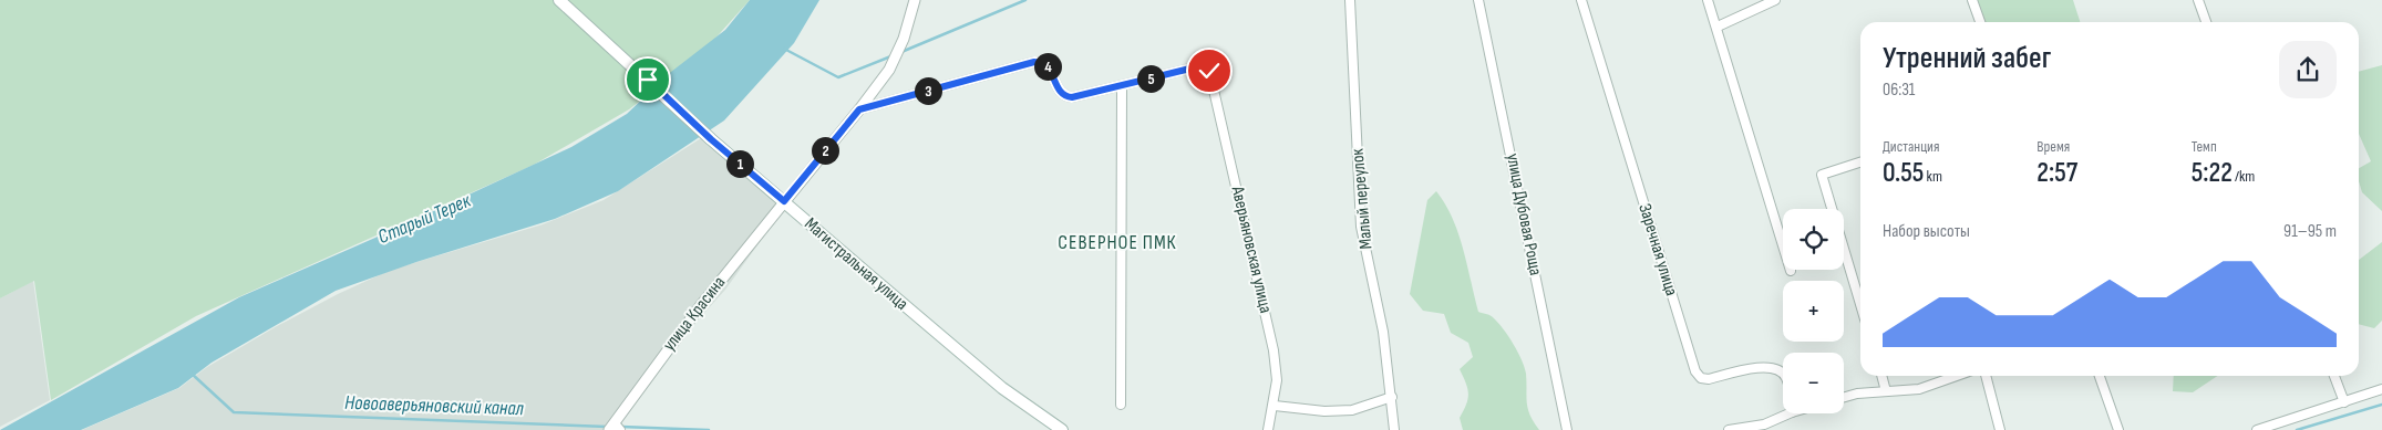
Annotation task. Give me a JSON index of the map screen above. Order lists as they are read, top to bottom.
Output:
{
  "streets": {
    "main road": ["Магистральная улица"],
    "street": [
      "Малый переулок",
      "улица Дубовая Роща",
      "Аверьяновская улица",
      "Заречная улица",
      "улица Красина"
    ]
  },
  "crossings": [
    ["Магистральная улица", "улица Красина"]
  ],
  "districts": ["СЕВЕРНОЕ ПМК"],
  "water": ["Старый Терек", "Новоаверьяновский канал"],
  "page": {
    "heading": ["Утренний забег", "06:31"],
    "pins": [
      "4",
      "5",
      "3",
      "2",
      "1"
    ],
    "stats": [
      ["Дистанция", "0.55 km"],
      ["Время", "2:57"],
      ["Темп", "5:22 /km"]
    ],
    "map_buttons": ["+", "−"],
    "chart": ["Набор высоты", "91–95 m"]
  }
}
